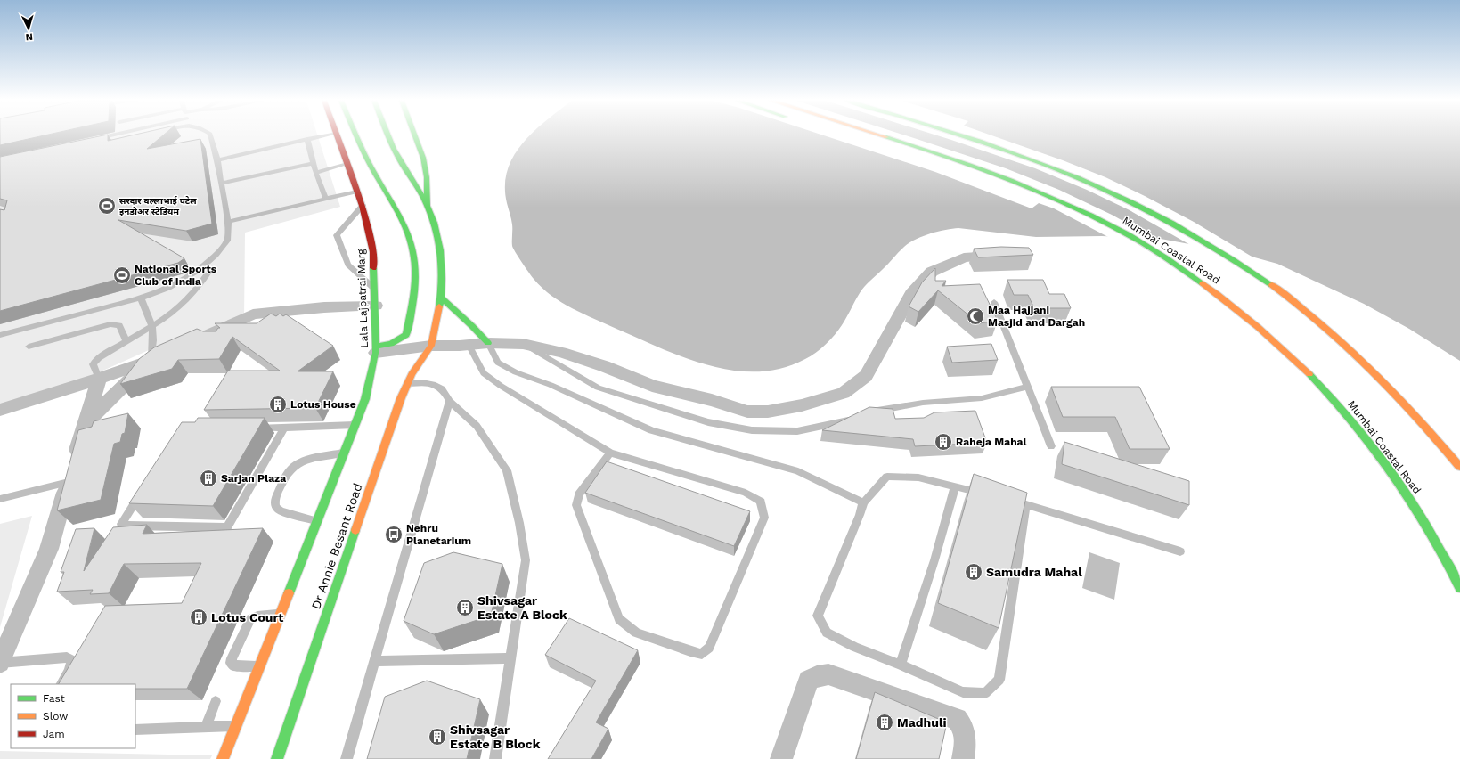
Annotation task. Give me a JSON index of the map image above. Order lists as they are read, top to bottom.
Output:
{
  "streets": {
    "main road": ["Mumbai Coastal Road", "Lala Lajpatrai Marg", "Dr Annie Besant Road"]
  },
  "places": {
    "sports": ["सरदार वल्लाभाई पटेल इनडोअर स्टेडियम", "National Sports Club of India"],
    "mosque": ["Maa Hajjani Masjid and Dargah"],
    "building": [
      "Lotus House",
      "Raheja Mahal",
      "Sarjan Plaza",
      "Samudra Mahal",
      "Shivsagar Estate A Block",
      "Lotus Court",
      "Madhuli",
      "Shivsagar Estate B Block"
    ],
    "bus stop": ["Nehru Planetarium"]
  },
  "legend": ["Fast", "Slow", "Jam"],
  "north": "bottom"
}
